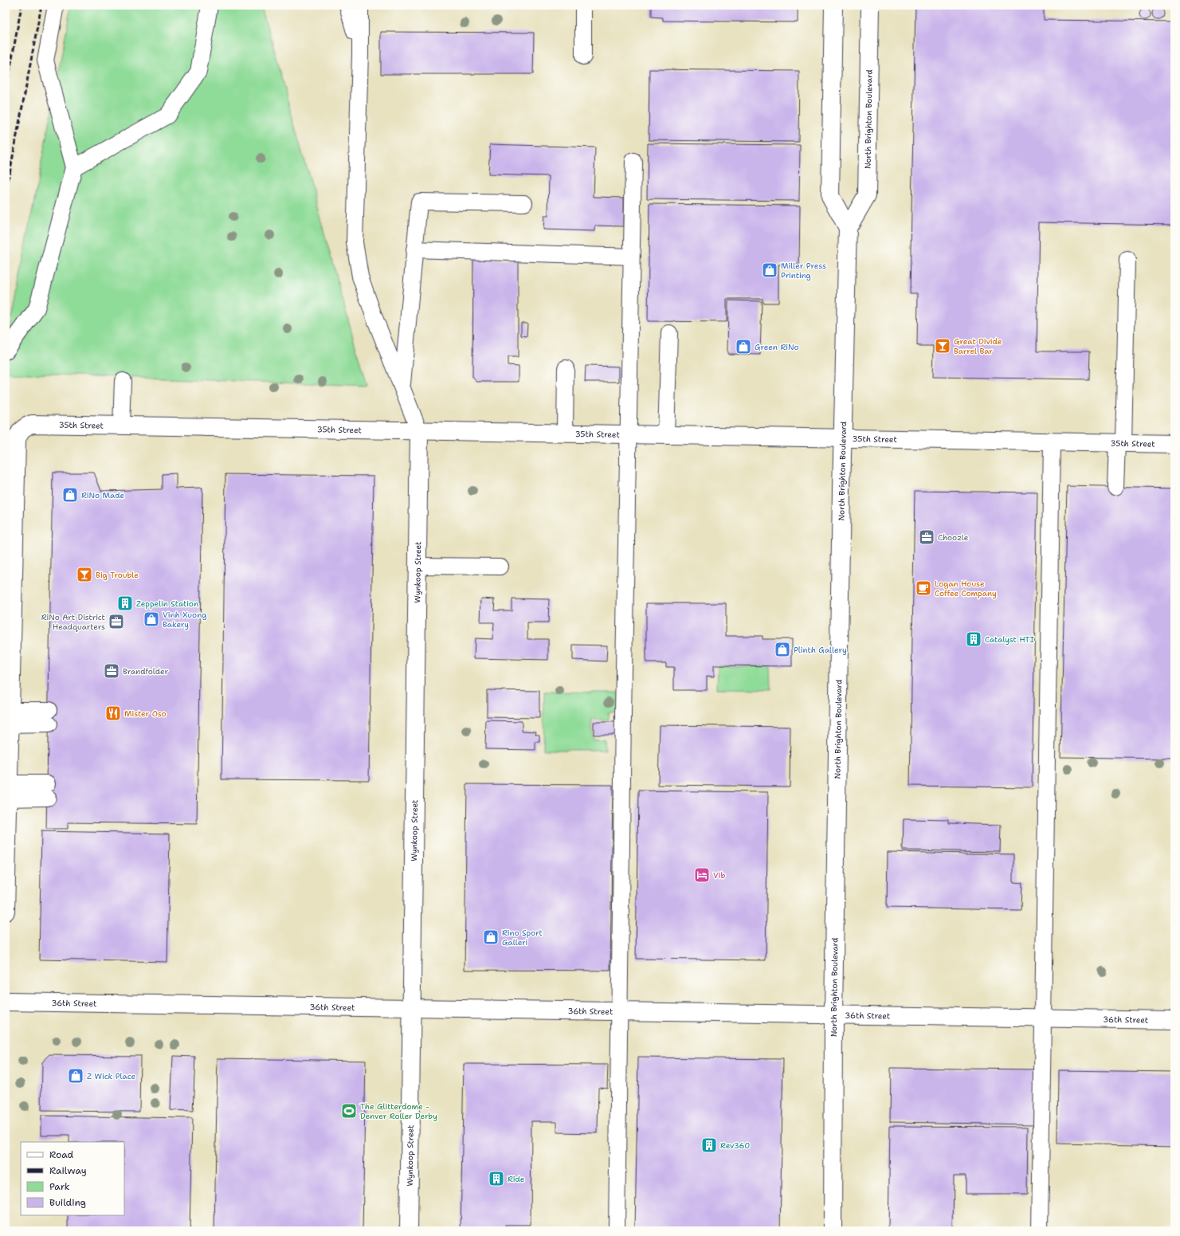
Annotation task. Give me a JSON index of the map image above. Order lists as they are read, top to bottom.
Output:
{
  "streets": {
    "street": [
      "North Brighton Boulevard",
      "35th Street",
      "Wynkoop Street",
      "36th Street"
    ]
  },
  "crossings": [
    ["North Brighton Boulevard", "35th Street"],
    ["North Brighton Boulevard", "36th Street"],
    ["35th Street", "Wynkoop Street"],
    ["Wynkoop Street", "36th Street"]
  ],
  "places": {
    "shop": [
      "Miller Press Printing",
      "Green RiNo",
      "RiNo Made",
      "Vinh Xuong Bakery",
      "Plinth Gallery",
      "Rino Sport Galleri",
      "Z Wick Place"
    ],
    "bar": ["Great Divide Barrel Bar", "Big Trouble"],
    "office": ["Choozle", "RiNo Art District Headquarters", "Brandfolder"],
    "cafe": ["Logan House Coffee Company"],
    "building": [
      "Zeppelin Station",
      "Catalyst HTI",
      "Rev360",
      "Ride"
    ],
    "restaurant": ["Mister Oso"],
    "hotel": ["Vib"],
    "sports": ["The Glitterdome - Denver Roller Derby"]
  },
  "legend": [
    "Road",
    "Railway",
    "Park",
    "Building"
  ]
}
